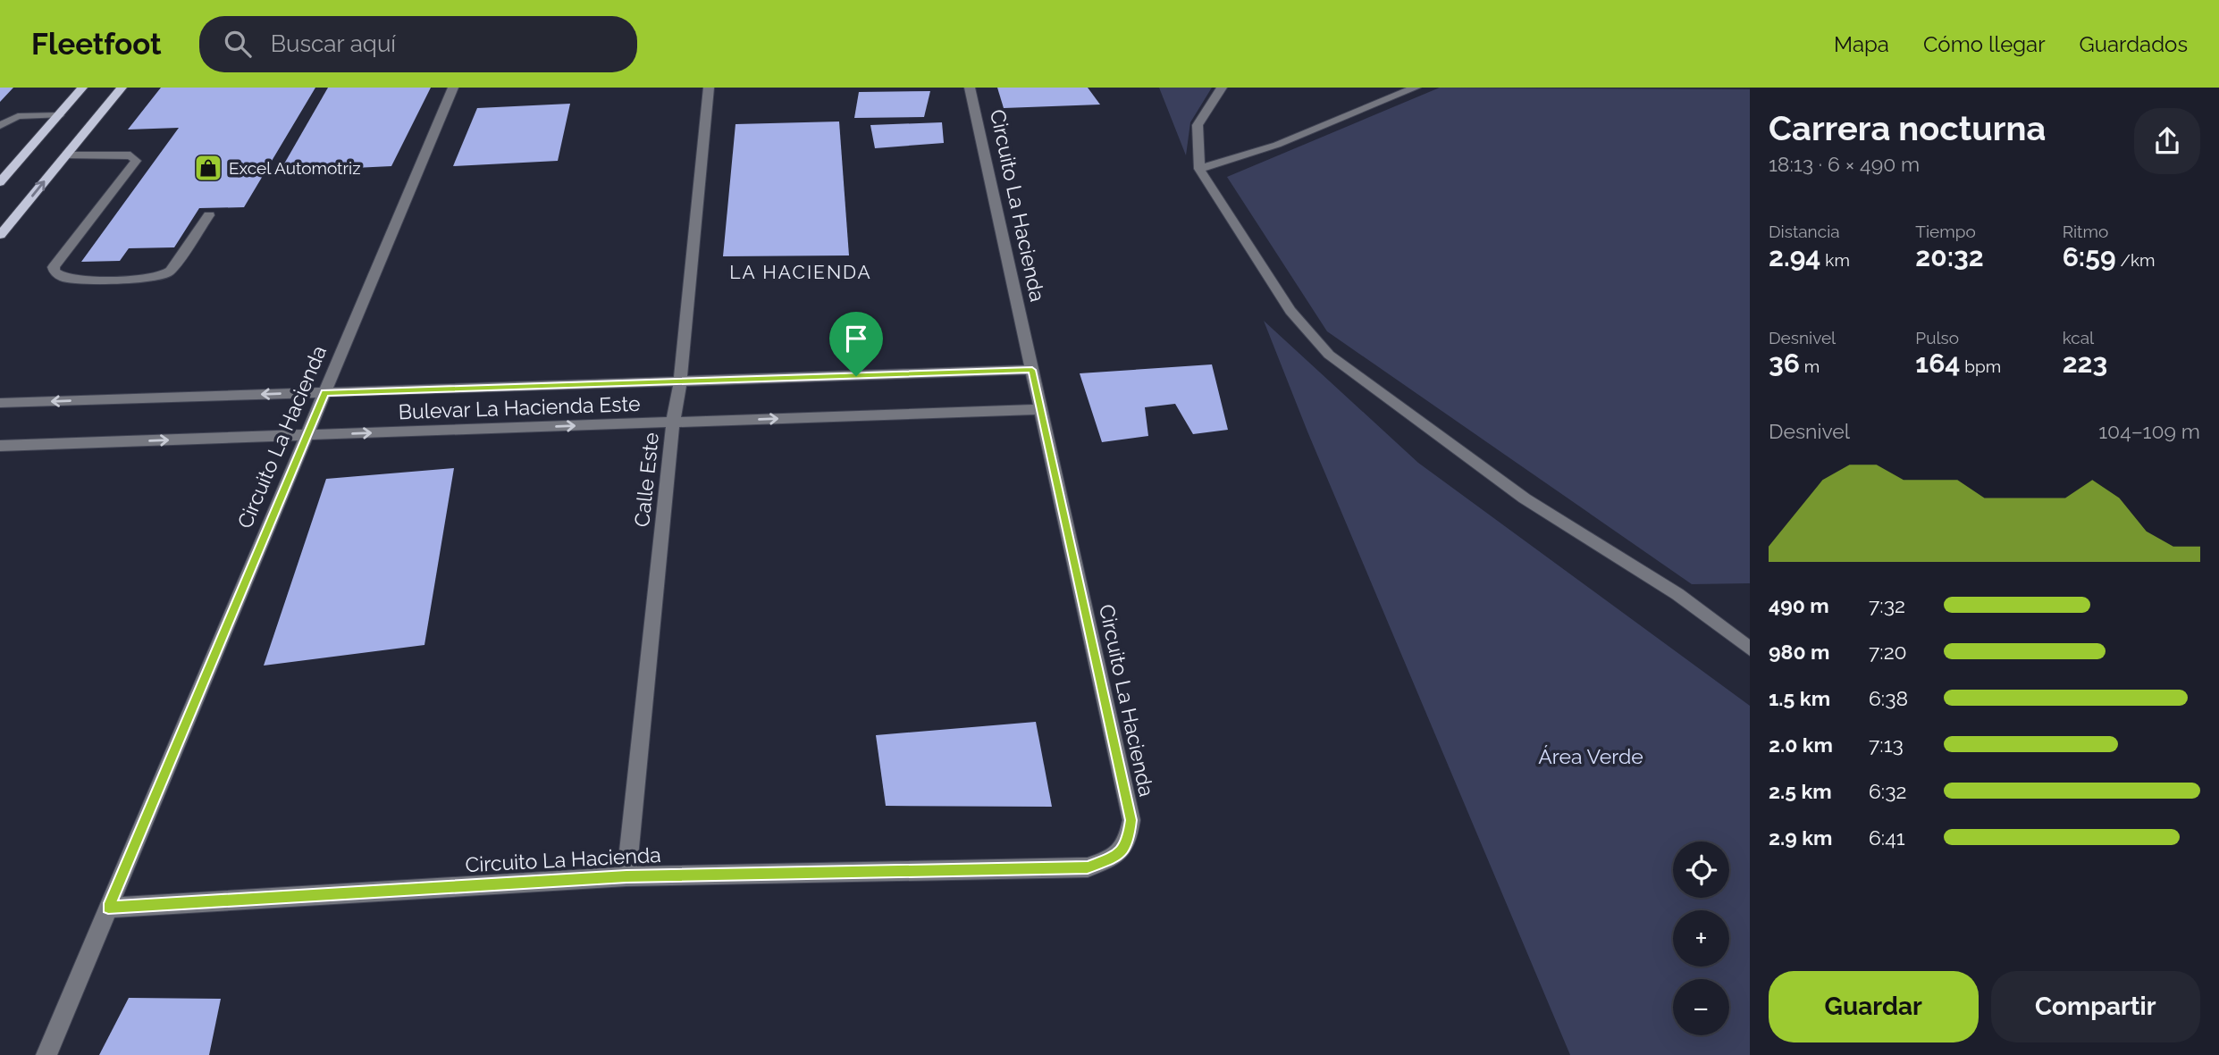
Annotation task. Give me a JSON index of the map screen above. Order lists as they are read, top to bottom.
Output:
{
  "streets": {
    "street": ["Circuito La Hacienda", "Bulevar La Hacienda Este", "Calle Este"]
  },
  "crossings": [
    ["Circuito La Hacienda", "Bulevar La Hacienda Este"],
    ["Circuito La Hacienda", "Calle Este"],
    ["Bulevar La Hacienda Este", "Calle Este"]
  ],
  "districts": ["LA HACIENDA"],
  "parks": ["Área Verde"],
  "places": {
    "shop": ["Excel Automotriz"]
  },
  "page": {
    "header": "Fleetfoot",
    "search": "Buscar aquí",
    "nav": ["Mapa", "Cómo llegar", "Guardados"],
    "heading": ["Carrera nocturna", "18:13 · 6 × 490 m"],
    "stats": [
      ["Distancia", "2.94 km"],
      ["Tiempo", "20:32"],
      ["Ritmo", "6:59 /km"],
      ["Desnivel", "36 m"],
      ["Pulso", "164 bpm"],
      ["kcal", "223"]
    ],
    "chart": ["Desnivel", "104–109 m"],
    "list": [
      {
        "name": "490 m",
        "note": "7:32"
      },
      {
        "name": "980 m",
        "note": "7:20"
      },
      {
        "name": "1.5 km",
        "note": "6:38"
      },
      {
        "name": "2.0 km",
        "note": "7:13"
      },
      {
        "name": "2.5 km",
        "note": "6:32"
      },
      {
        "name": "2.9 km",
        "note": "6:41"
      }
    ],
    "map_buttons": ["+", "−"],
    "buttons": ["Guardar", "Compartir"]
  }
}
